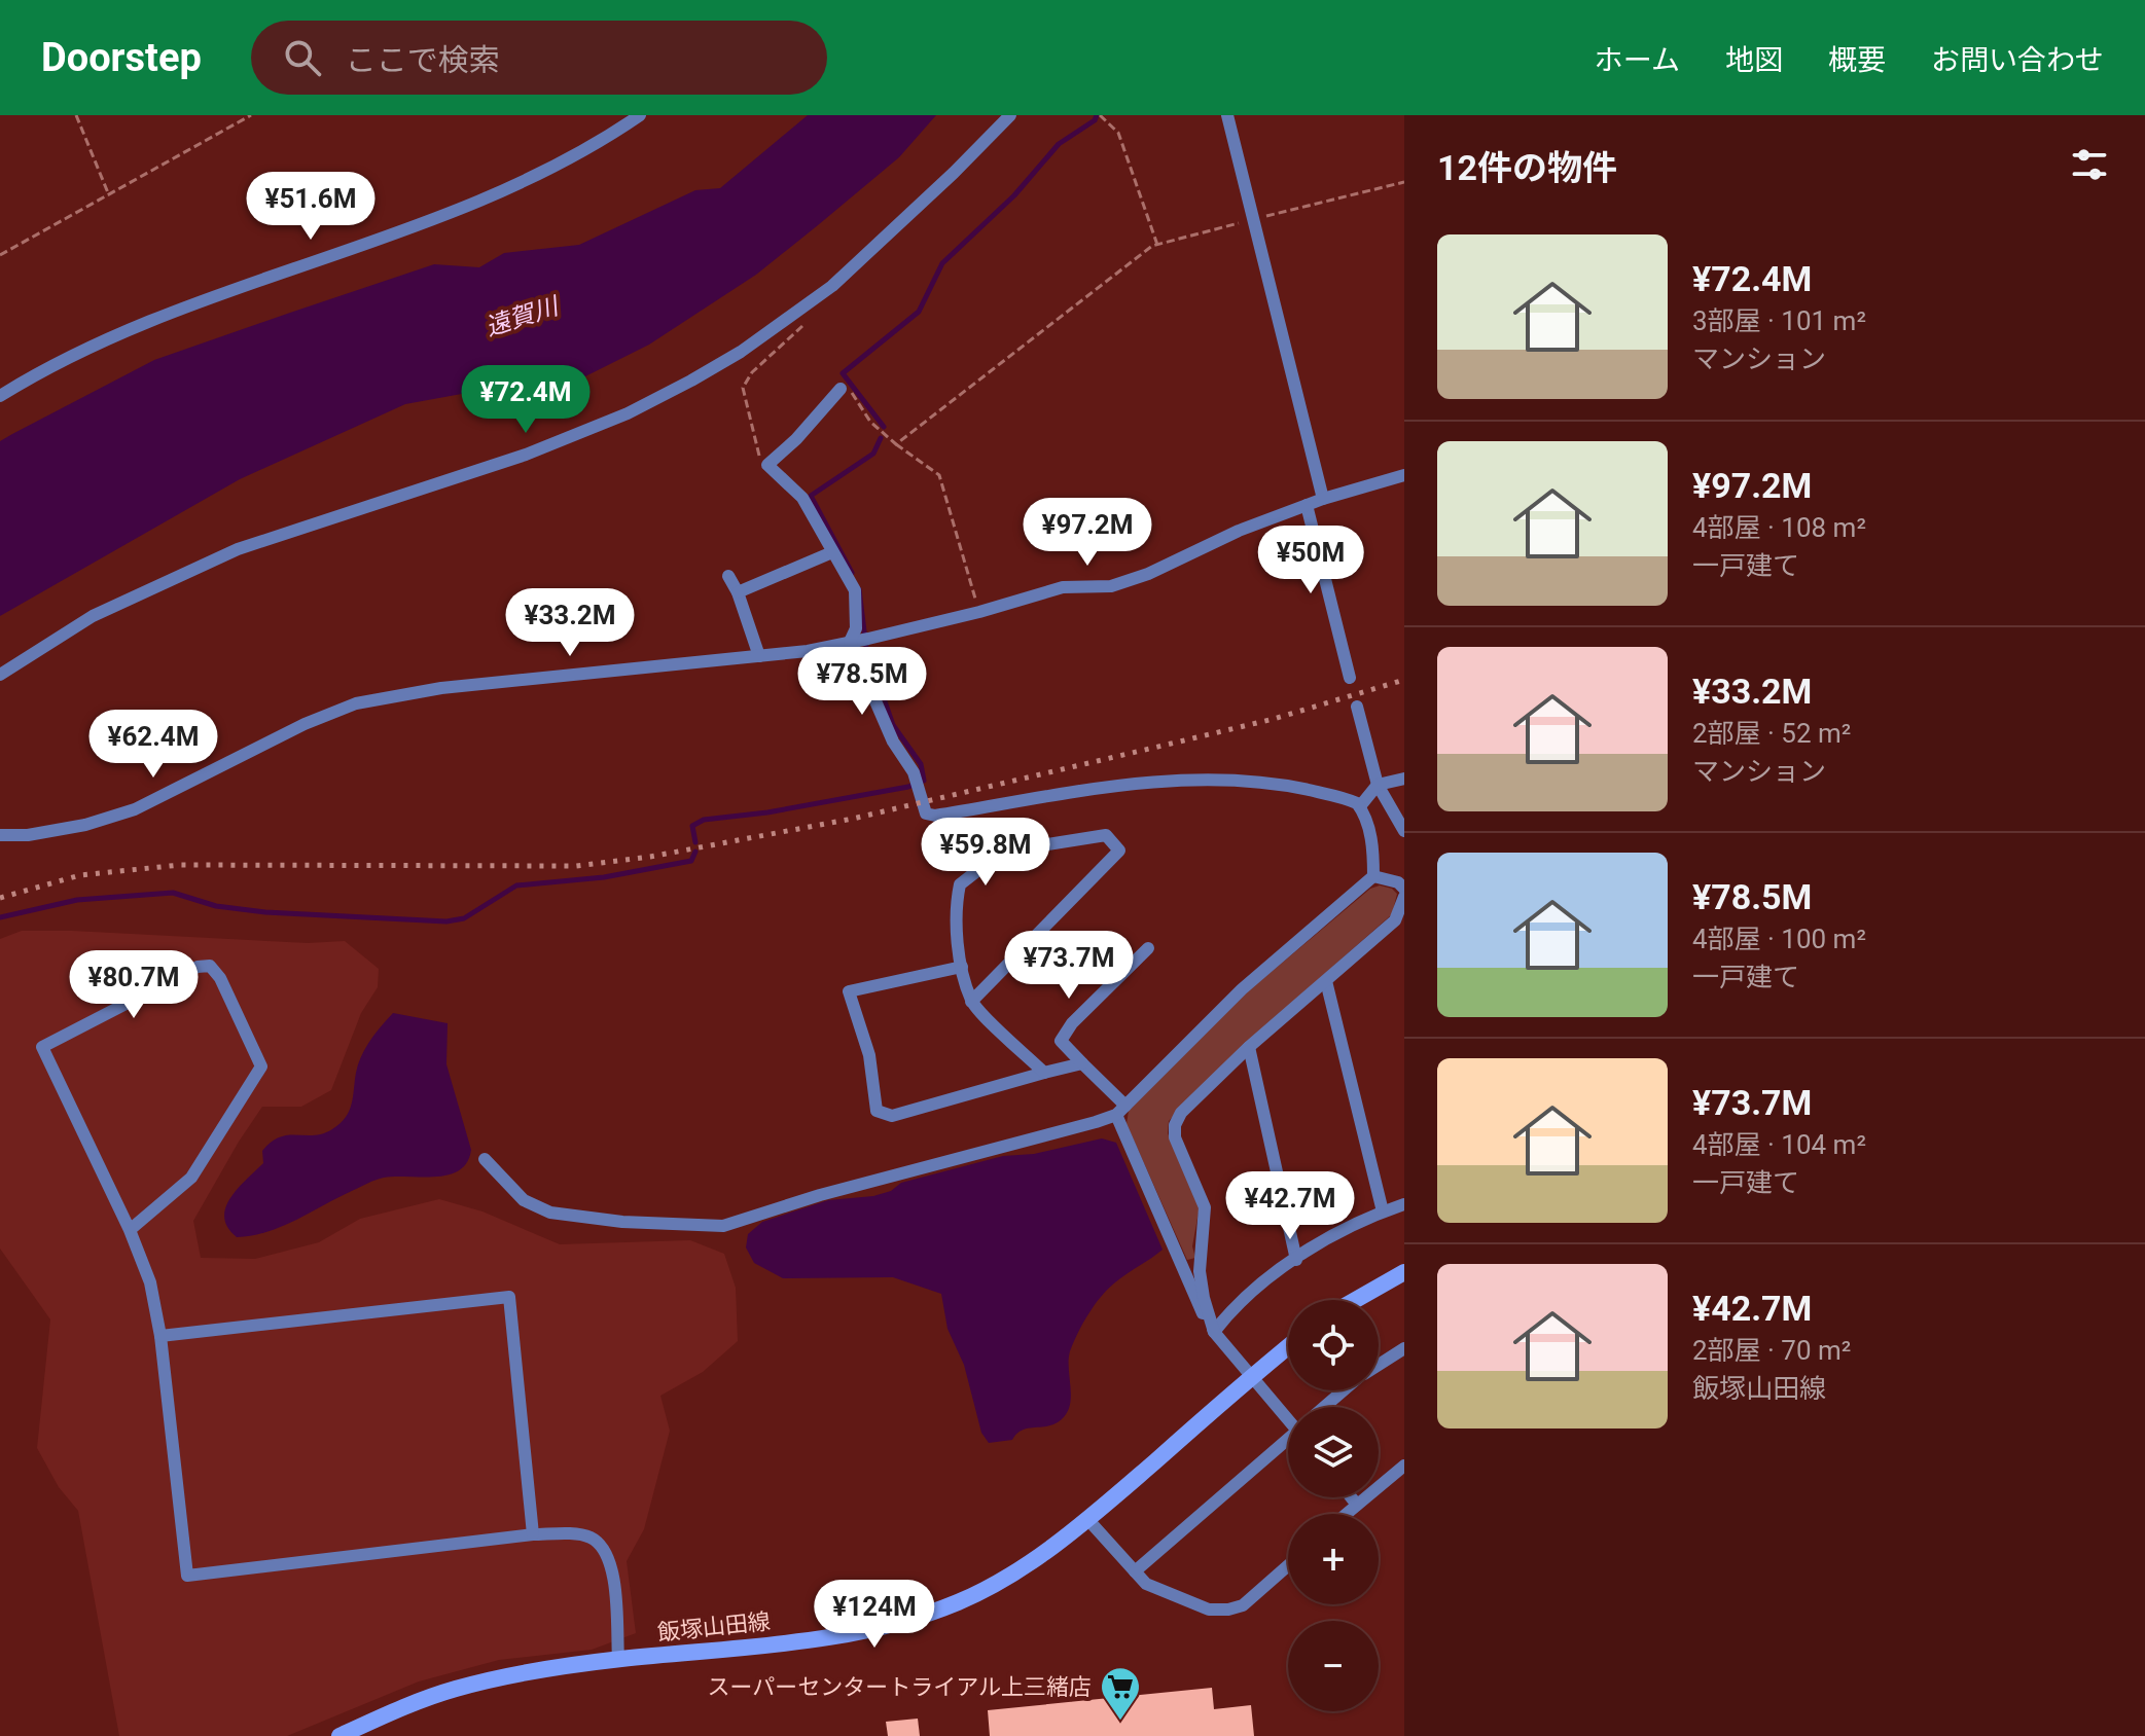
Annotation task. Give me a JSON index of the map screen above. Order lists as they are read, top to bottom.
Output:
{
  "streets": {
    "main road": ["飯塚山田線"]
  },
  "water": ["遠賀川"],
  "places": {
    "supermarket": ["スーパーセンタートライアル上三緒店"]
  },
  "page": {
    "header": "Doorstep",
    "search": "ここで検索",
    "nav": [
      "ホーム",
      "地図",
      "概要",
      "お問い合わせ"
    ],
    "heading": "12件の物件",
    "price": [
      "¥51.6M",
      "¥72.4M",
      "¥97.2M",
      "¥50M",
      "¥33.2M",
      "¥78.5M",
      "¥62.4M",
      "¥59.8M",
      "¥73.7M",
      "¥80.7M",
      "¥42.7M",
      "¥124M"
    ],
    "list": [
      {
        "name": "¥72.4M",
        "note": "3部屋 · 101 m² · マンション"
      },
      {
        "name": "¥97.2M",
        "note": "4部屋 · 108 m² · 一戸建て"
      },
      {
        "name": "¥33.2M",
        "note": "2部屋 · 52 m² · マンション"
      },
      {
        "name": "¥78.5M",
        "note": "4部屋 · 100 m² · 一戸建て"
      },
      {
        "name": "¥73.7M",
        "note": "4部屋 · 104 m² · 一戸建て"
      },
      {
        "name": "¥42.7M",
        "note": "2部屋 · 70 m² · 飯塚山田線"
      }
    ],
    "map_buttons": ["+", "−"]
  }
}
